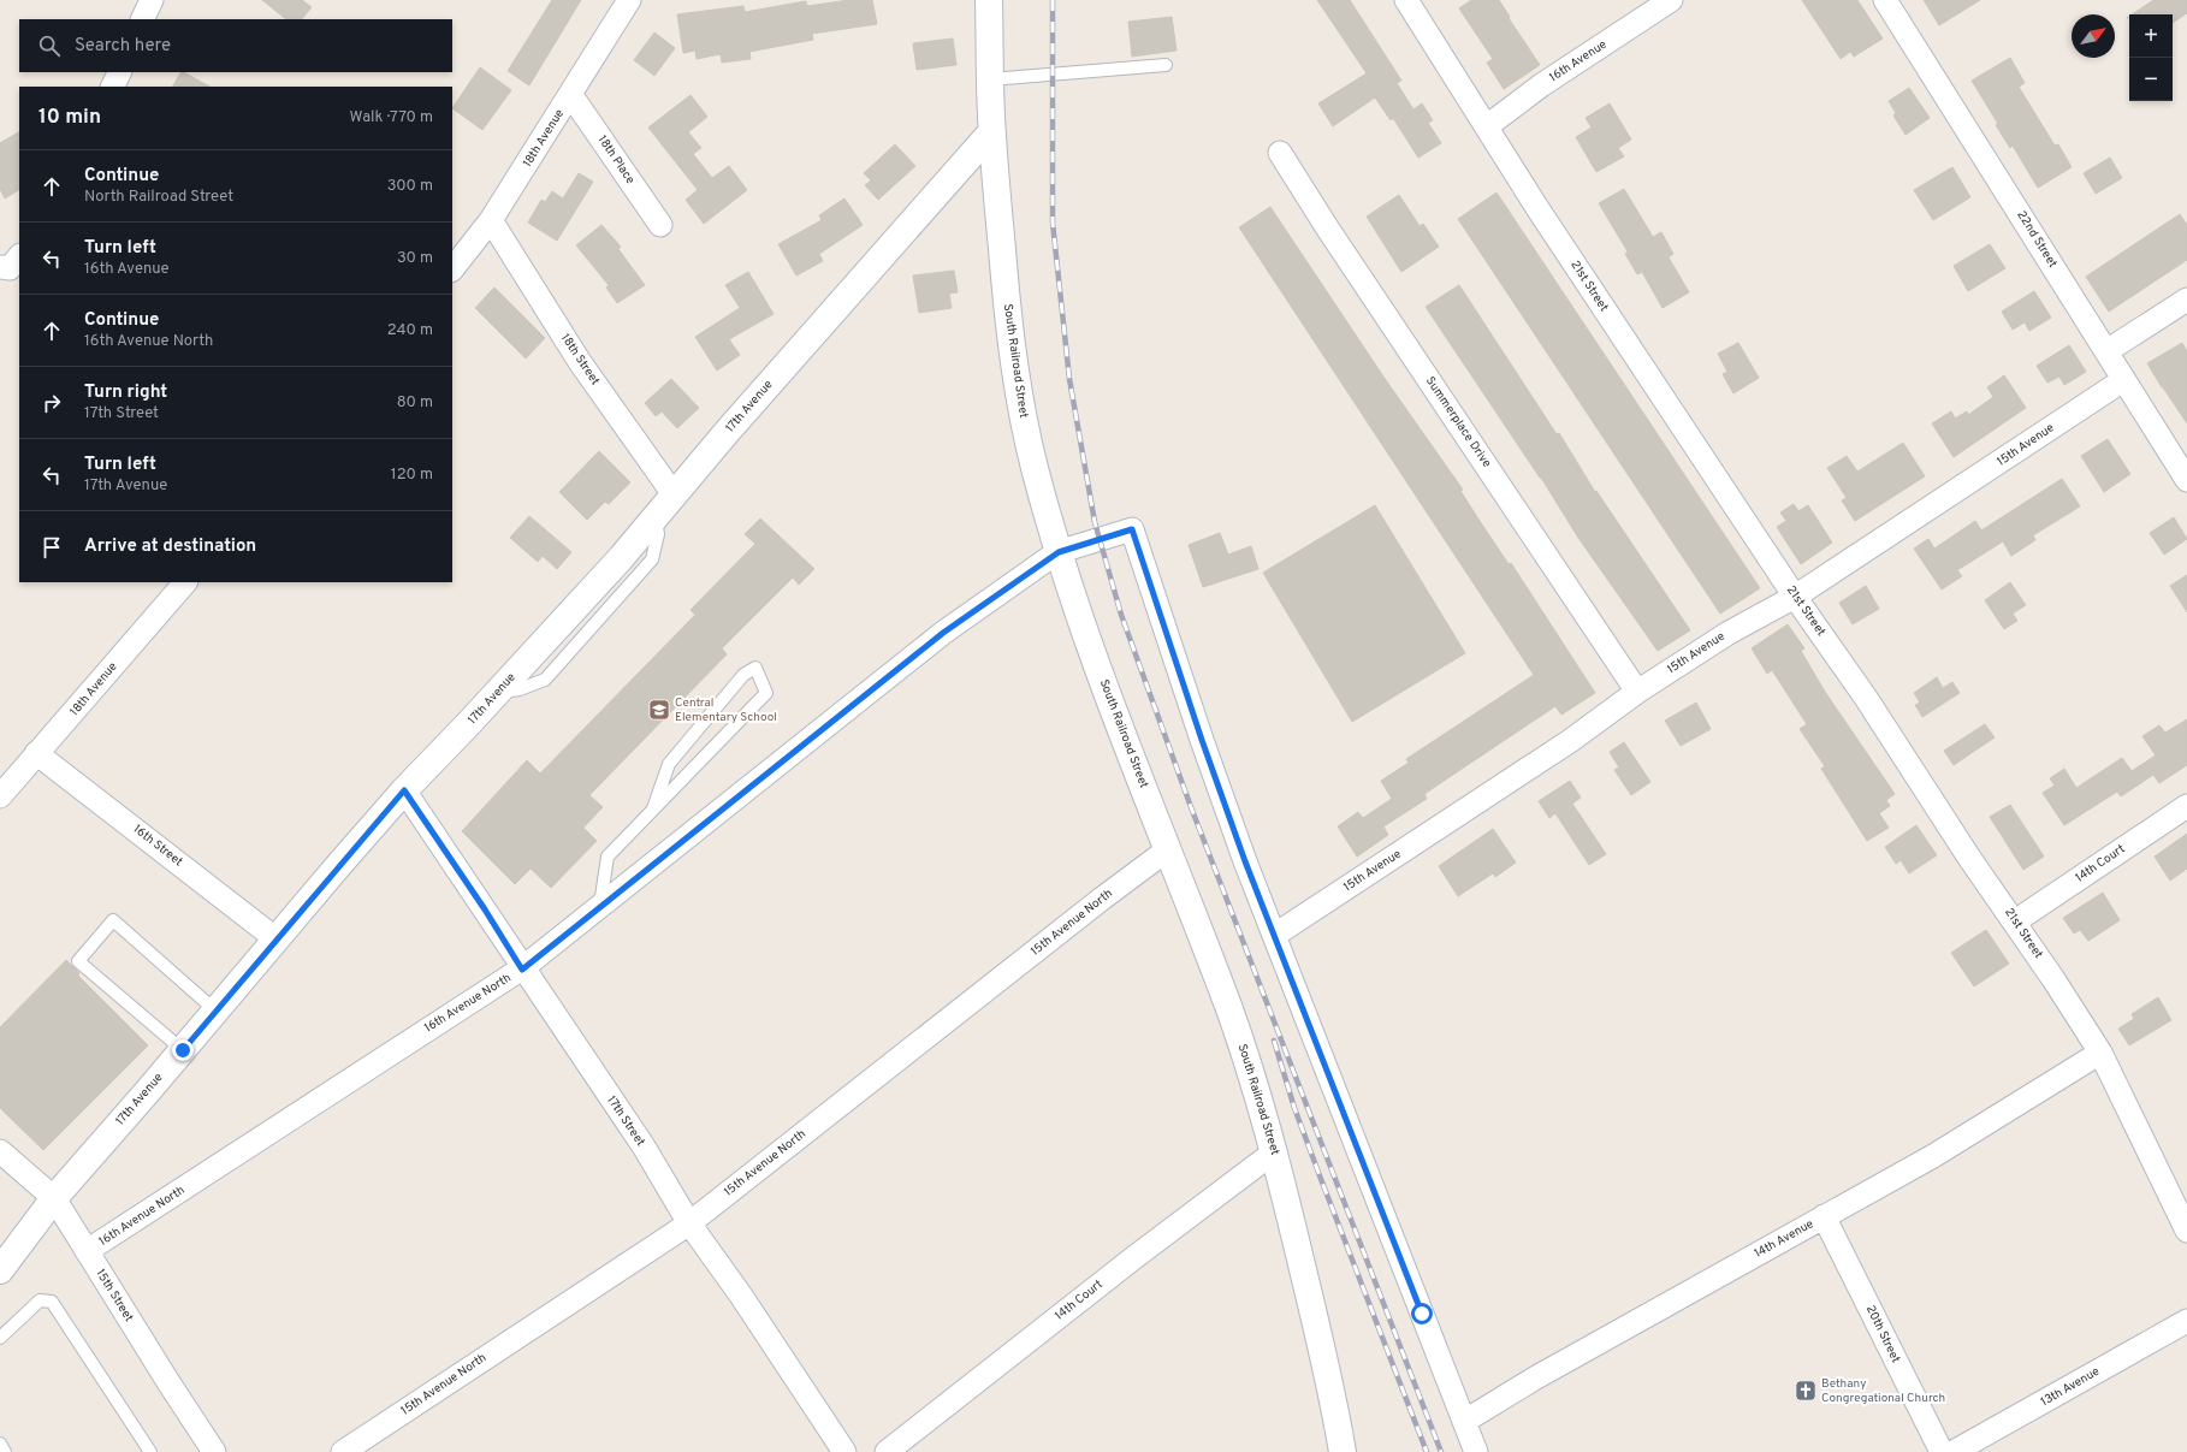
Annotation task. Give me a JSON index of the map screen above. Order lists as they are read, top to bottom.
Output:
{
  "streets": {
    "street": [
      "16th Avenue",
      "18th Avenue",
      "18th Place",
      "22nd Street",
      "21st Street",
      "18th Street",
      "South Railroad Street",
      "17th Avenue",
      "Summerplace Drive",
      "15th Avenue",
      "16th Street",
      "14th Court",
      "15th Avenue North",
      "16th Avenue North",
      "17th Street",
      "14th Avenue",
      "15th Street",
      "20th Street",
      "13th Avenue"
    ]
  },
  "crossings": [
    ["16th Avenue", "21st Street"],
    ["18th Avenue", "18th Place"],
    ["18th Avenue", "18th Street"],
    ["18th Avenue", "16th Street"],
    ["22nd Street", "15th Avenue"],
    ["21st Street", "15th Avenue"],
    ["21st Street", "14th Court"],
    ["21st Street", "14th Avenue"],
    ["18th Street", "17th Avenue"],
    ["South Railroad Street", "17th Avenue"],
    ["South Railroad Street", "14th Court"],
    ["South Railroad Street", "15th Avenue North"],
    ["South Railroad Street", "16th Avenue North"],
    ["17th Avenue", "16th Street"],
    ["17th Avenue", "17th Street"],
    ["17th Avenue", "15th Street"],
    ["Summerplace Drive", "15th Avenue"],
    ["15th Avenue North", "17th Street"],
    ["16th Avenue North", "17th Street"],
    ["16th Avenue North", "15th Street"],
    ["14th Avenue", "20th Street"]
  ],
  "places": {
    "school or university": ["Central Elementary School"],
    "church": ["Bethany Congregational Church"]
  },
  "north": "top right",
  "page": {
    "map_buttons": ["+", "−"],
    "search": "Search here",
    "heading": ["10 min", "Walk · 770 m"],
    "list": [
      ["Continue", "North Railroad Street", "300 m"],
      ["Turn left", "16th Avenue", "30 m"],
      ["Continue", "16th Avenue North", "240 m"],
      ["Turn right", "17th Street", "80 m"],
      ["Turn left", "17th Avenue", "120 m"],
      "Arrive at destination"
    ]
  }
}
